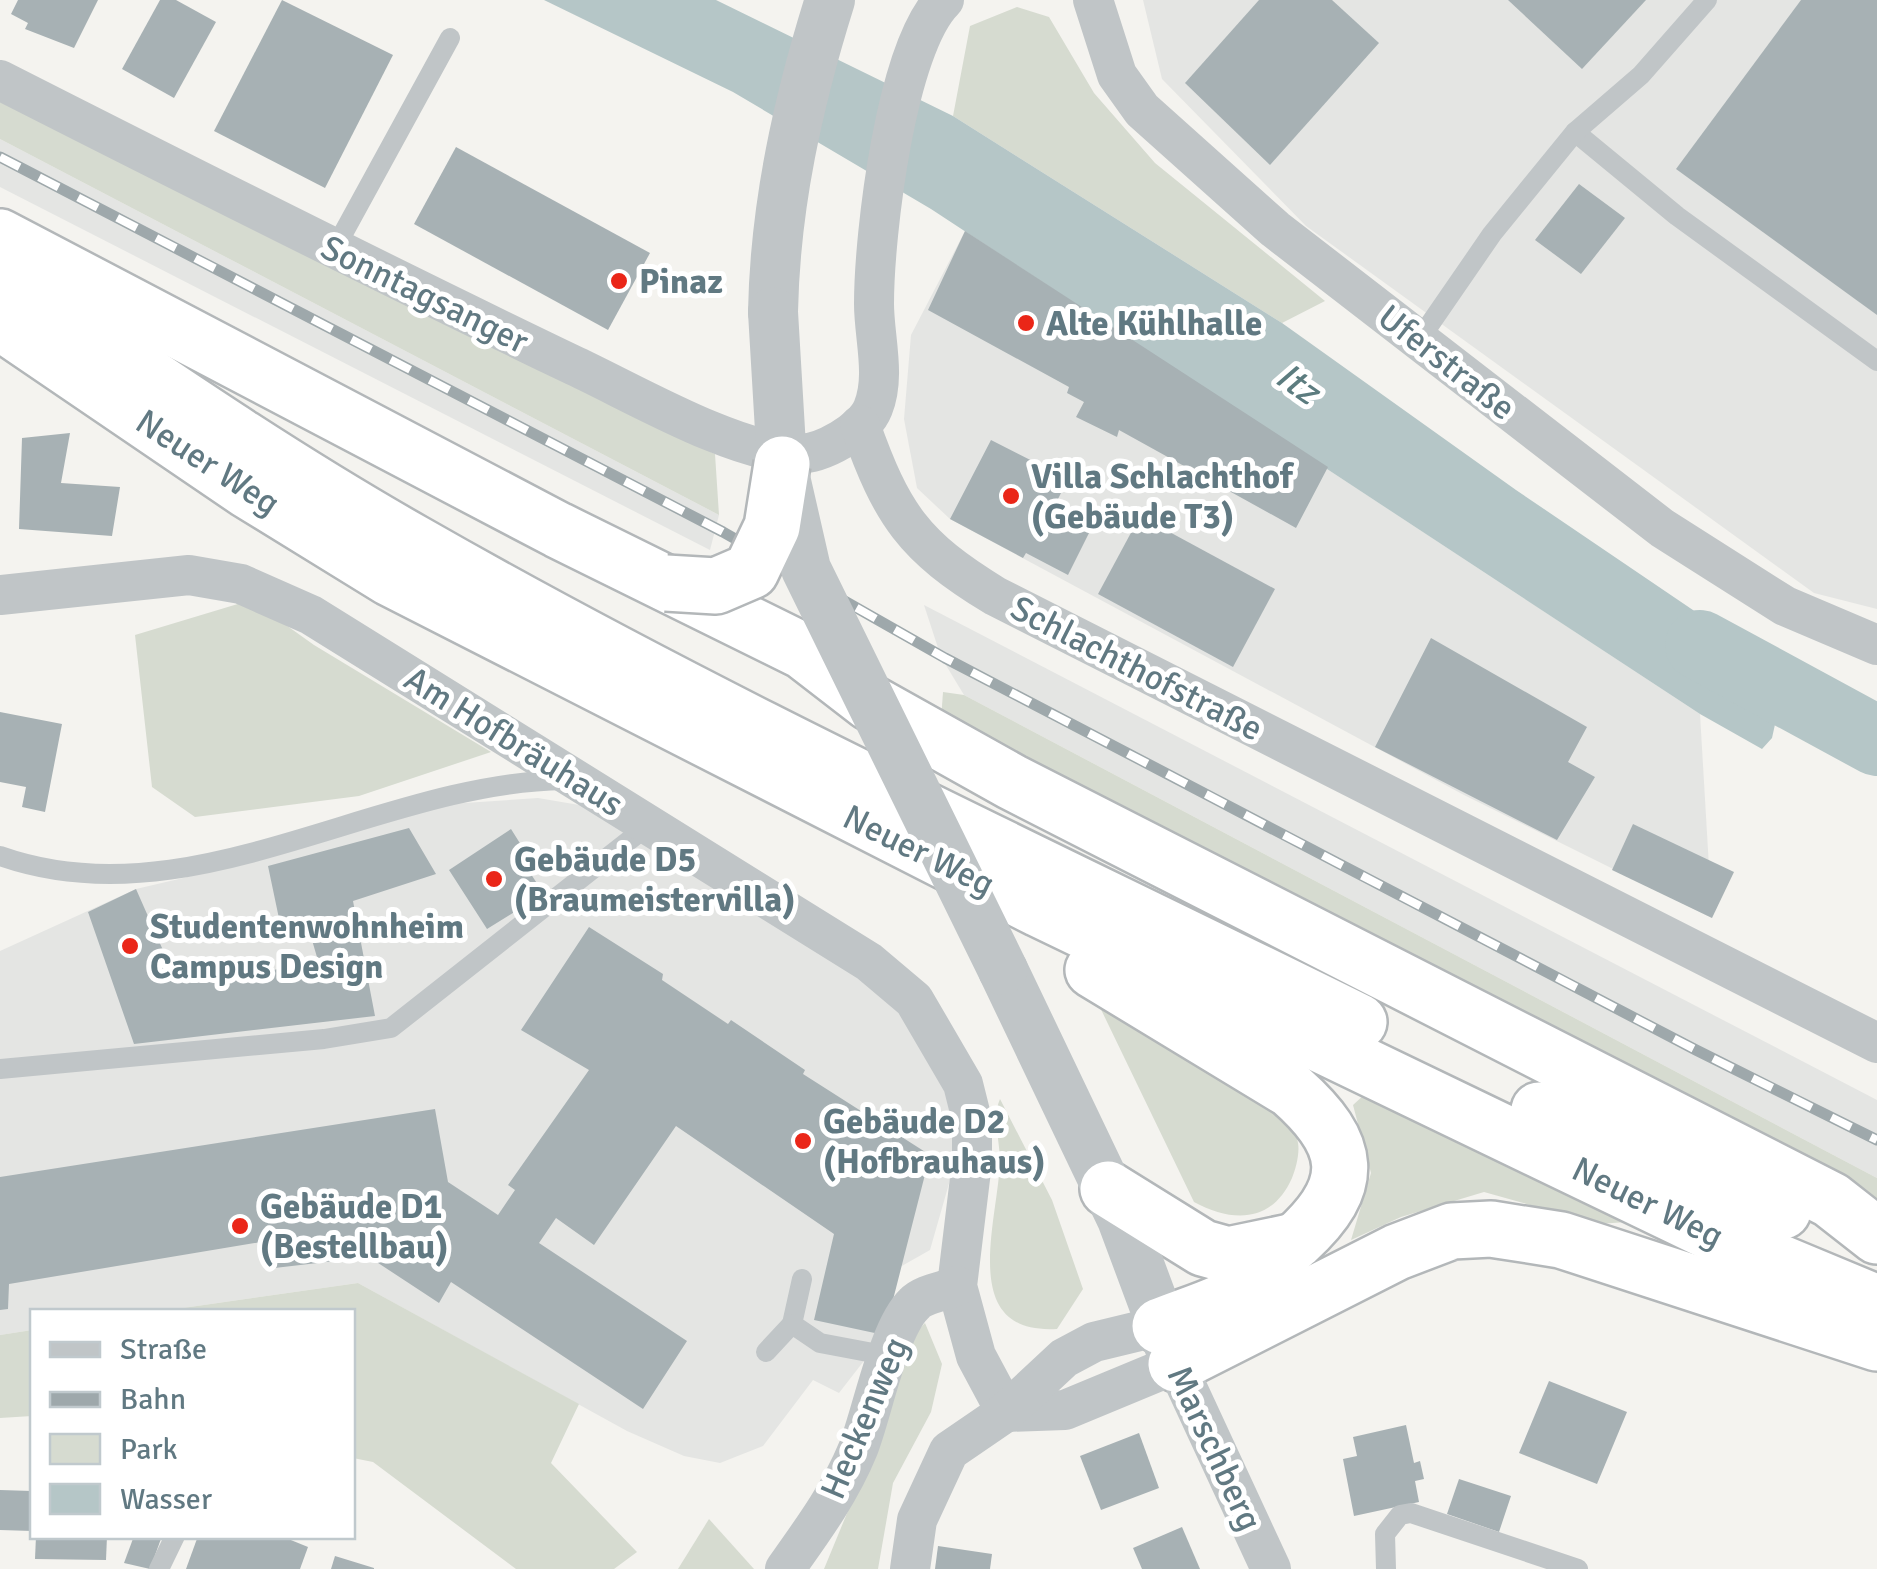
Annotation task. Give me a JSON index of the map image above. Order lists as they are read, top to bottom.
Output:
{
  "streets": {
    "highway": ["Neuer Weg"],
    "street": [
      "Sonntagsanger",
      "Uferstraße",
      "Schlachthofstraße",
      "Am Hofbräuhaus",
      "Heckenweg",
      "Marschberg"
    ]
  },
  "crossings": [
    ["Sonntagsanger", "Schlachthofstraße"],
    ["Am Hofbräuhaus", "Heckenweg"]
  ],
  "water": ["Itz"],
  "places": [
    "Pinaz",
    "Alte Kühlhalle",
    "Villa Schlachthof (Gebäude T3)",
    "Gebäude D5 (Braumeistervilla)",
    "Studentenwohnheim Campus Design",
    "Gebäude D2 (Hofbrauhaus)",
    "Gebäude D1 (Bestellbau)"
  ],
  "legend": [
    "Straße",
    "Bahn",
    "Park",
    "Wasser"
  ]
}
